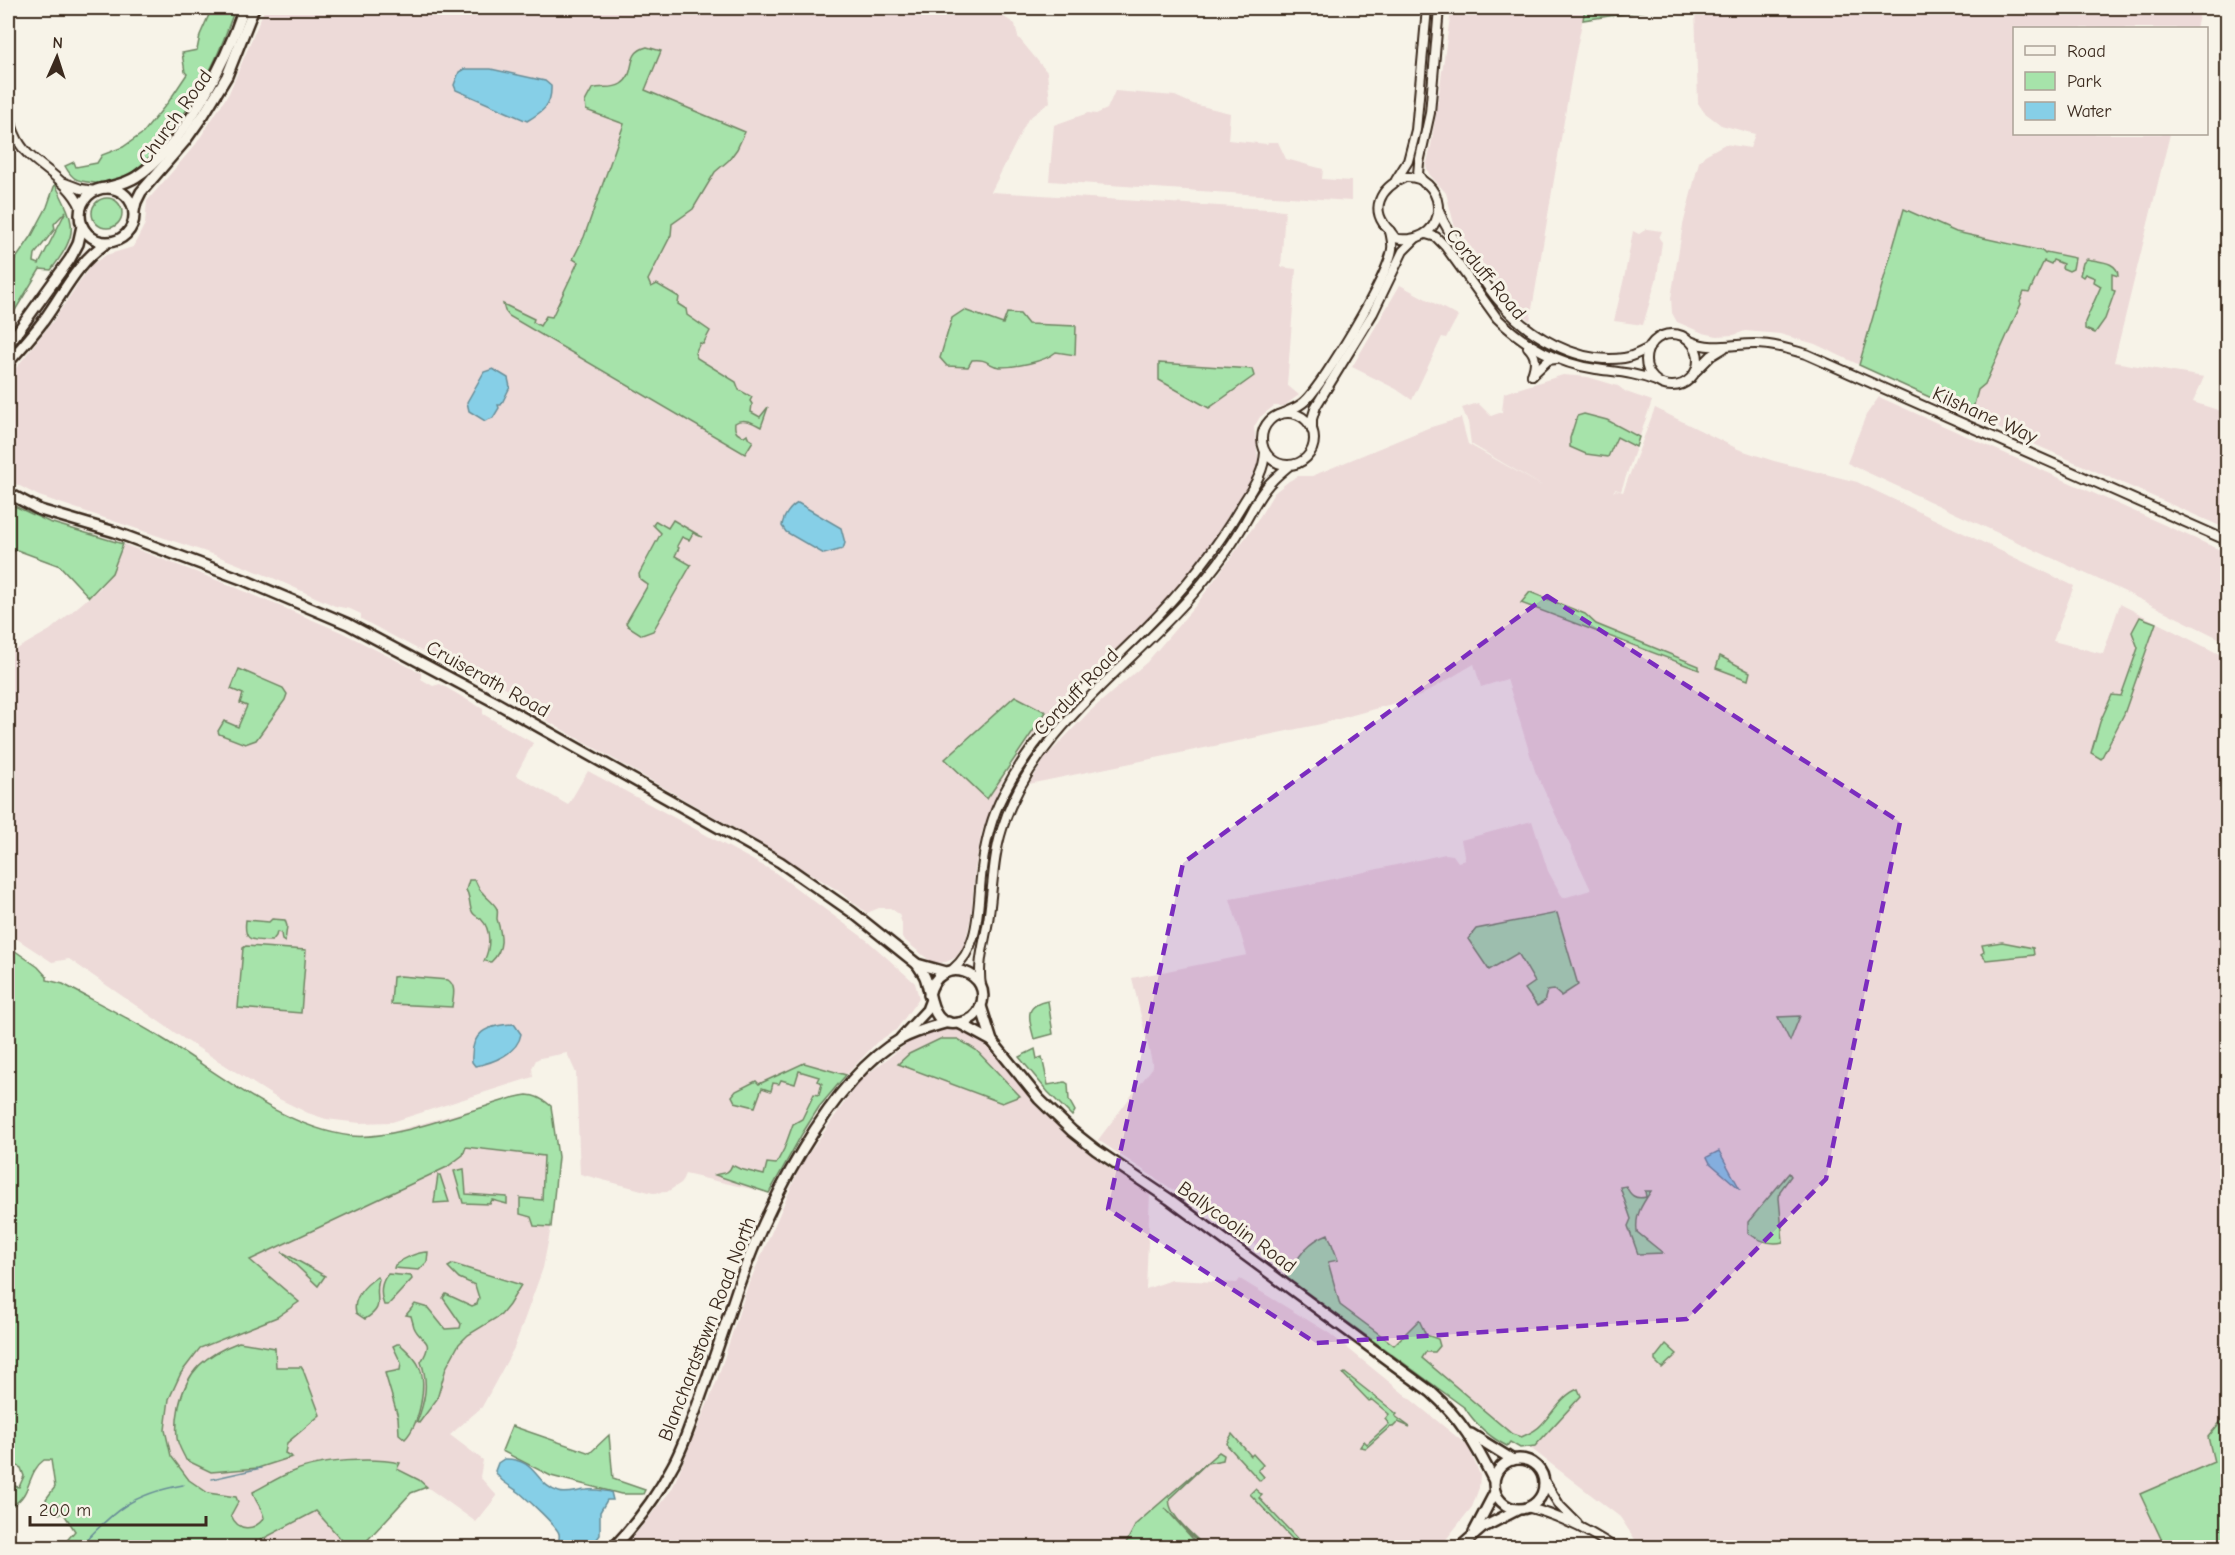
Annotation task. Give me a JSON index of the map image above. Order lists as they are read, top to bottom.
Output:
{
  "streets": {
    "main road": [
      "Church Road",
      "Cruiserath Road",
      "Ballycoolin Road",
      "Blanchardstown Road North"
    ],
    "street": ["Corduff Road", "Kilshane Way"]
  },
  "crossings": [
    ["Corduff Road", "Kilshane Way"],
    ["Corduff Road", "Cruiserath Road"],
    ["Corduff Road", "Ballycoolin Road"],
    ["Corduff Road", "Blanchardstown Road North"],
    ["Cruiserath Road", "Ballycoolin Road"],
    ["Cruiserath Road", "Blanchardstown Road North"],
    ["Ballycoolin Road", "Blanchardstown Road North"]
  ],
  "legend": ["Road", "Park", "Water"],
  "scale_bar": "200 m",
  "north": "top"
}
